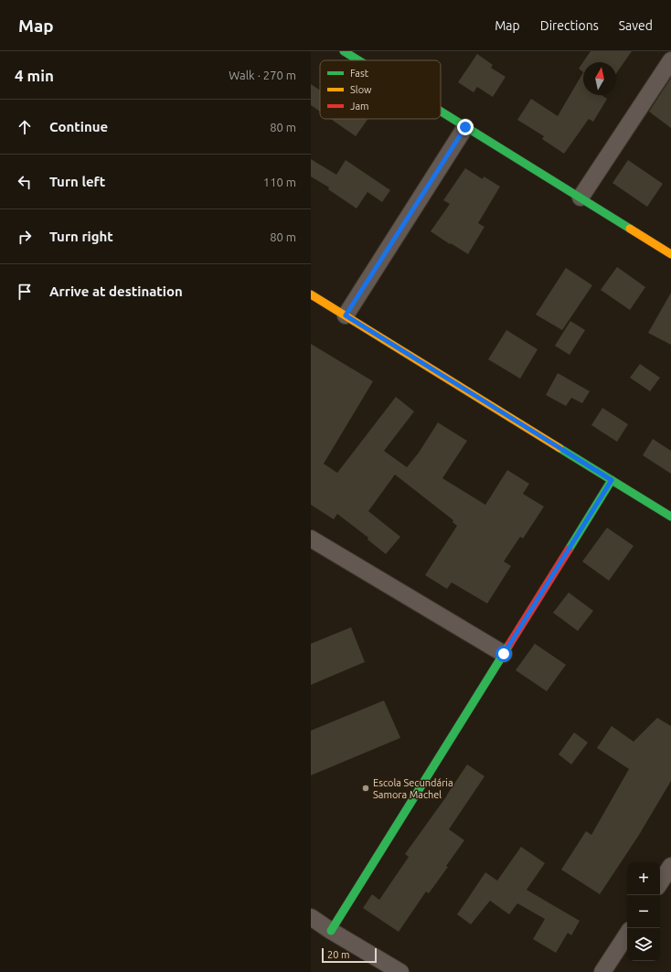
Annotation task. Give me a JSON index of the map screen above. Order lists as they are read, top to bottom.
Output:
{
  "places": ["Escola Secundária Samora Machel"],
  "legend": ["Fast", "Slow", "Jam"],
  "scale_bar": "20 m",
  "north": "top",
  "page": {
    "header": "Map",
    "nav": ["Map", "Directions", "Saved"],
    "heading": ["4 min", "Walk · 270 m"],
    "list": [
      ["Continue", "80 m"],
      ["Turn left", "110 m"],
      ["Turn right", "80 m"],
      "Arrive at destination"
    ],
    "map_buttons": ["+", "−"],
    "scale": "20 m"
  }
}
